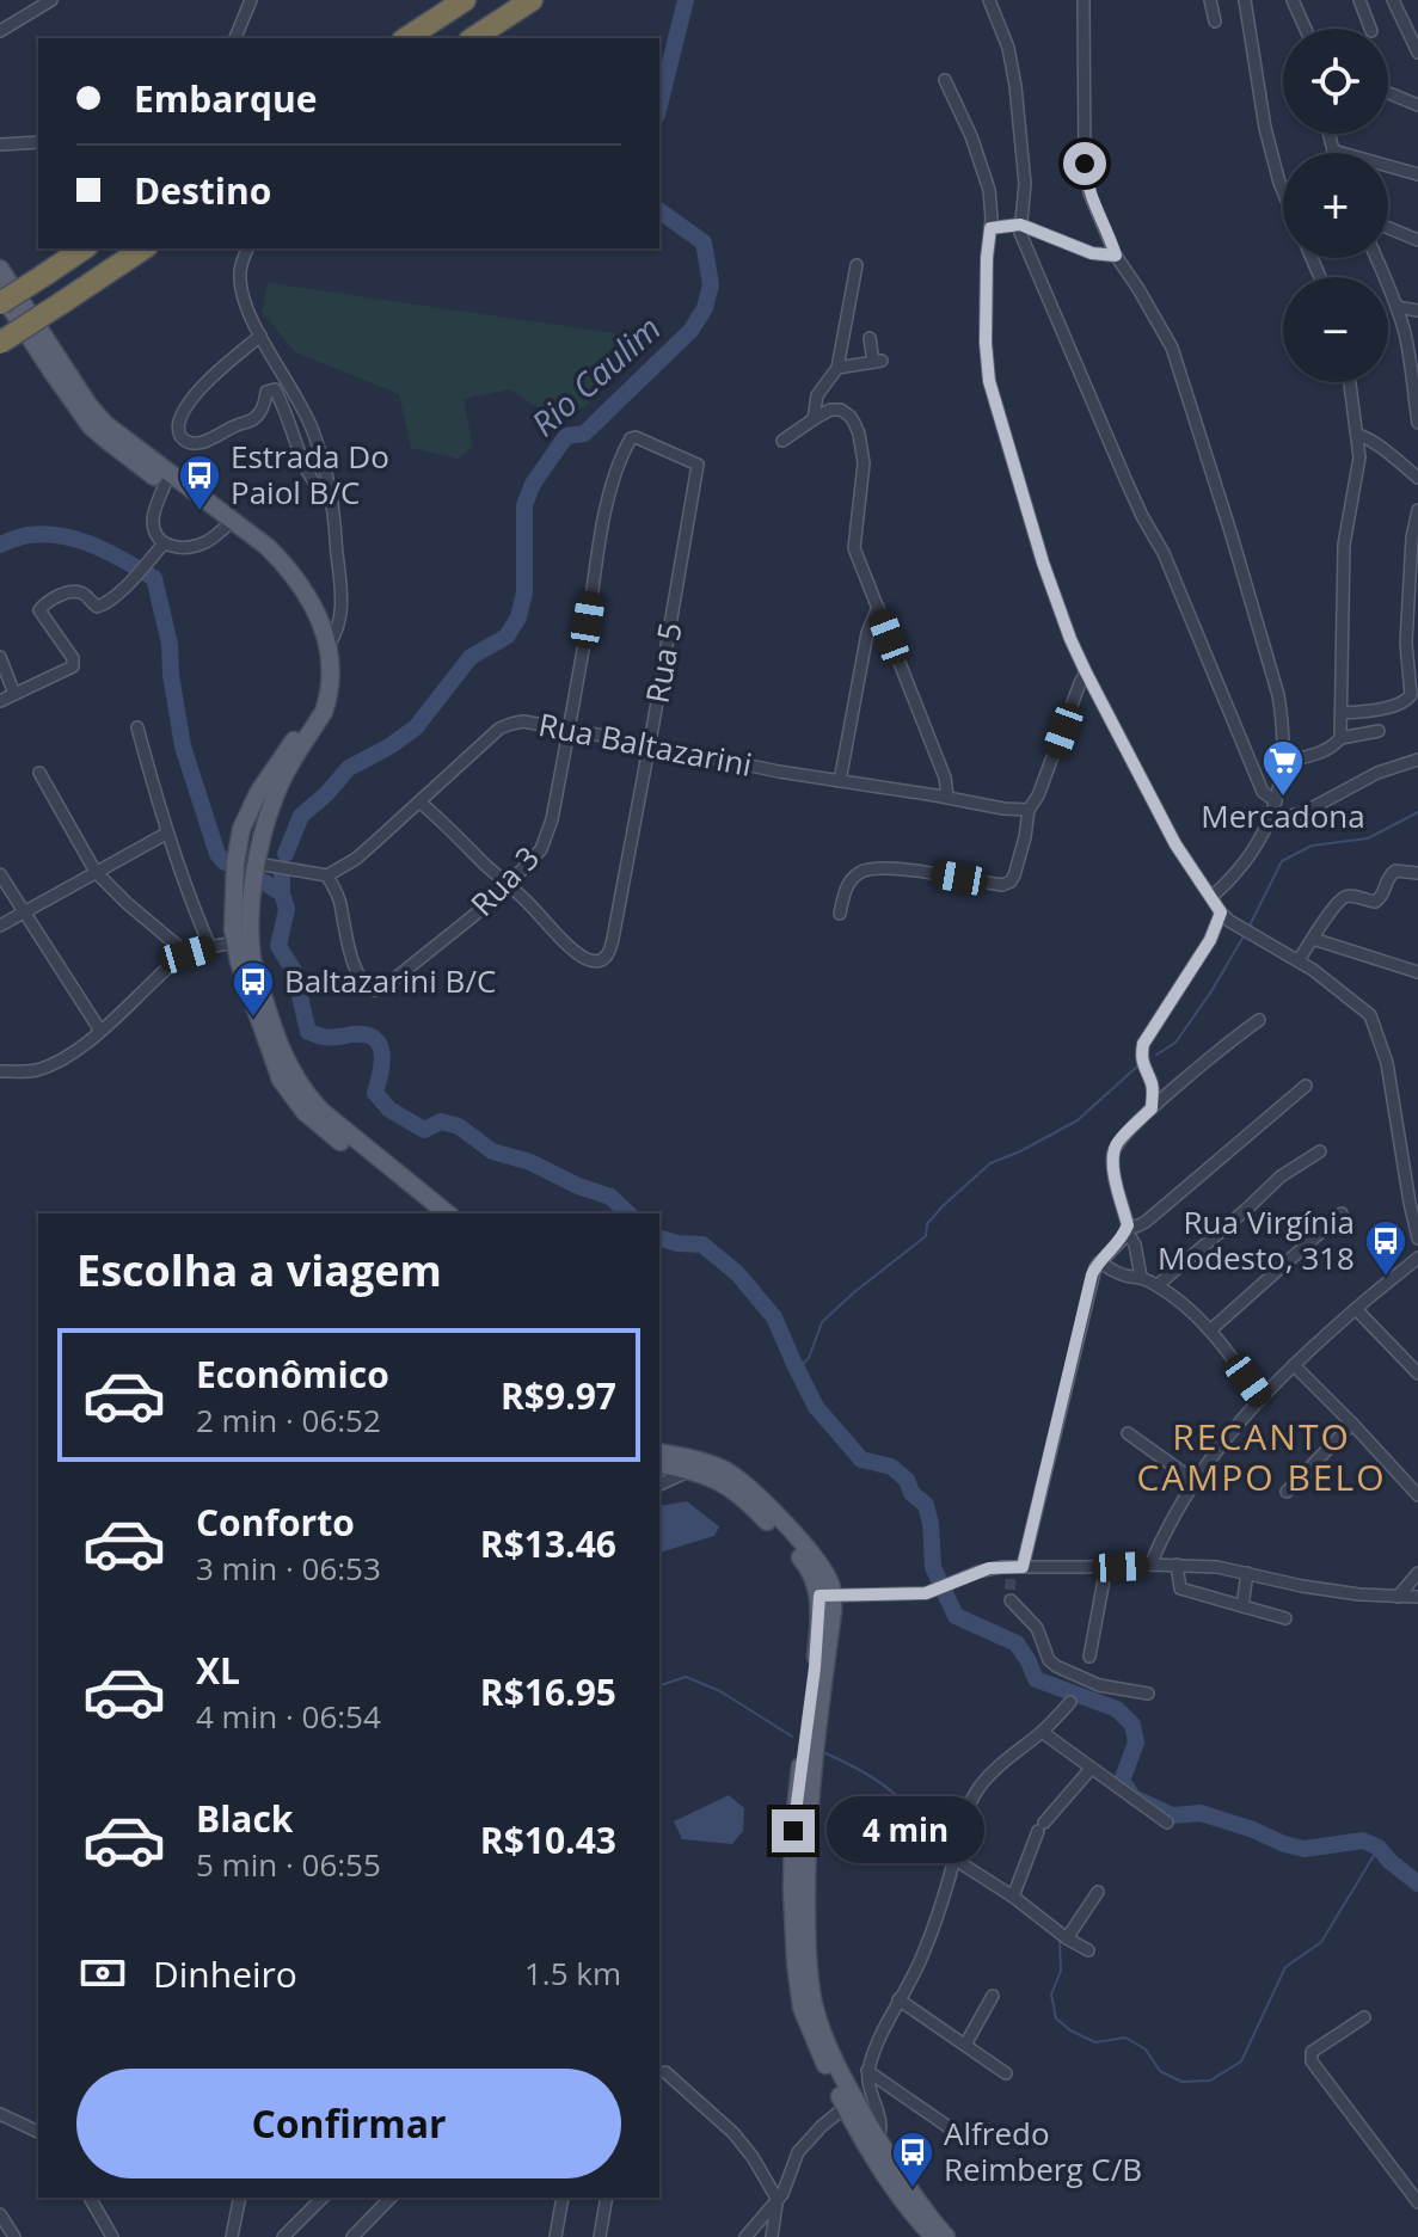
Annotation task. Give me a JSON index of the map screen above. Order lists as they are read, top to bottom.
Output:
{
  "streets": {
    "street": ["Rua 5", "Rua Baltazarini", "Rua 3"]
  },
  "crossings": [
    ["Rua 5", "Rua Baltazarini"],
    ["Rua 5", "Rua 3"],
    ["Rua Baltazarini", "Rua 3"]
  ],
  "districts": ["RECANTO CAMPO BELO"],
  "water": ["Rio Caulim"],
  "places": {
    "bus stop": [
      "Estrada Do Paiol B/C",
      "Baltazarini B/C",
      "Rua Virgínia Modesto, 318",
      "Alfredo Reimberg C/B"
    ],
    "supermarket": ["Mercadona"]
  },
  "page": {
    "map_buttons": ["+", "−"],
    "banner": ["Embarque", "Destino"],
    "heading": "Escolha a viagem",
    "list": [
      {
        "name": "Econômico",
        "note": "2 min · 06:52",
        "value": "R$9.97"
      },
      {
        "name": "Conforto",
        "note": "3 min · 06:53",
        "value": "R$13.46"
      },
      {
        "name": "XL",
        "note": "4 min · 06:54",
        "value": "R$16.95"
      },
      {
        "name": "Black",
        "note": "5 min · 06:55",
        "value": "R$10.43"
      }
    ],
    "bubble": "4 min",
    "pay": ["Dinheiro", "1.5 km"],
    "buttons": "Confirmar"
  }
}
